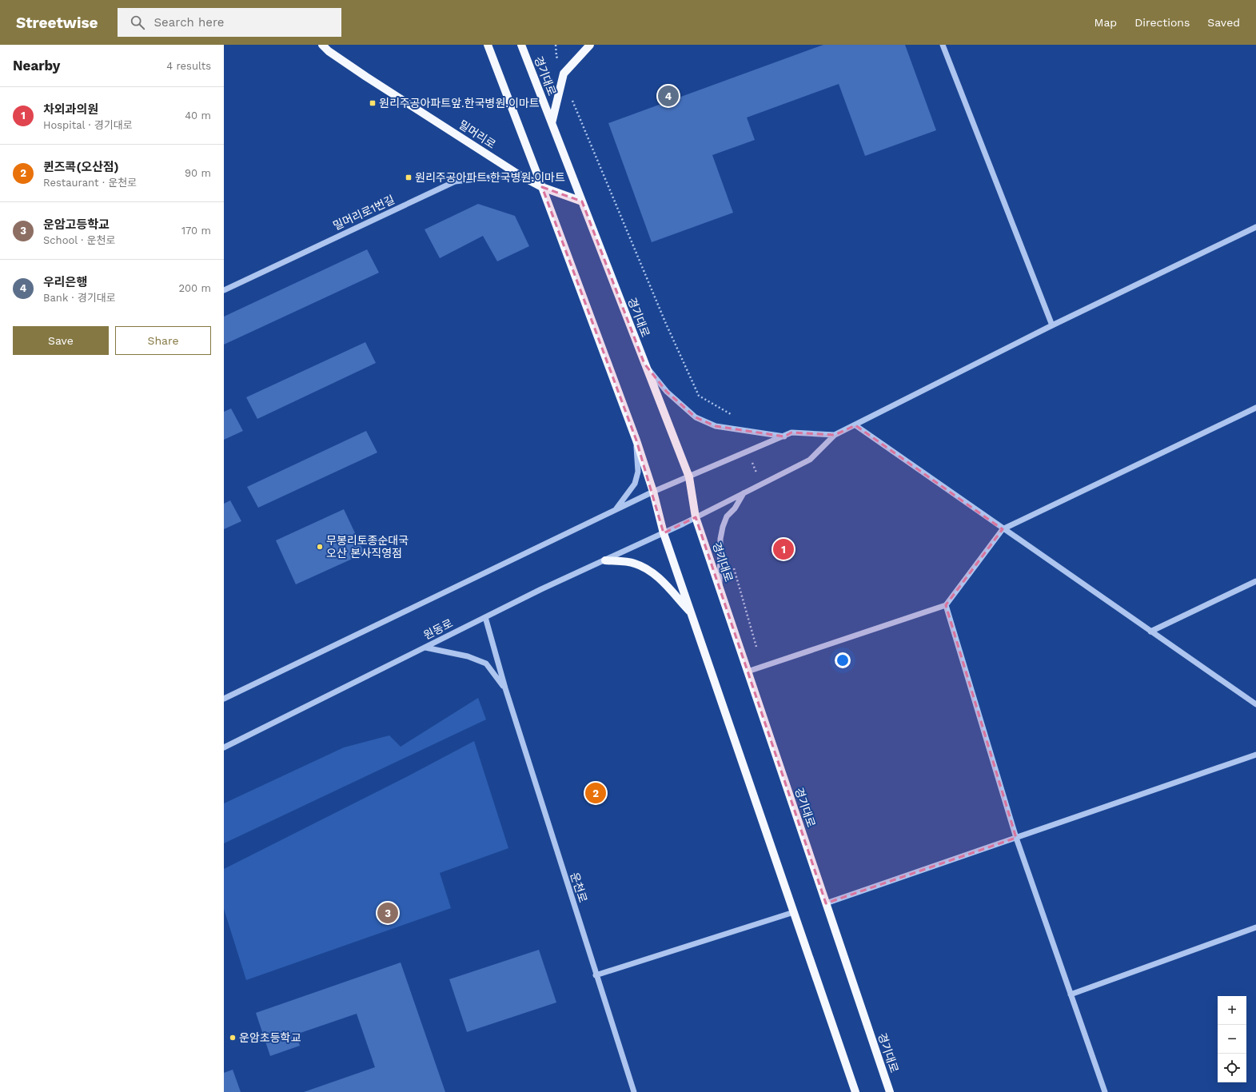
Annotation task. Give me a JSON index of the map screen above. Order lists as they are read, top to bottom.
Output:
{
  "streets": {
    "main road": ["경기대로", "밀머리로"],
    "street": ["밀머리로1번길", "원동로", "운천로"]
  },
  "crossings": [
    ["경기대로", "밀머리로"],
    ["경기대로", "원동로"],
    ["밀머리로", "밀머리로1번길"],
    ["원동로", "운천로"]
  ],
  "places": {
    "transit": ["원리주공아파트앞.한국병원.이마트", "원리주공아파트.한국병원.이마트"],
    "other": ["무봉리토종순대국 오산 본사직영점", "운암초등학교"]
  },
  "page": {
    "header": "Streetwise",
    "search": "Search here",
    "nav": ["Map", "Directions", "Saved"],
    "heading": ["Nearby", "4 results"],
    "pins": [
      "4",
      "1",
      "2",
      "3"
    ],
    "list": [
      {
        "mark": "1",
        "name": "차외과의원",
        "note": "Hospital · 경기대로",
        "value": "40 m"
      },
      {
        "mark": "2",
        "name": "퀸즈콕(오산점)",
        "note": "Restaurant · 운천로",
        "value": "90 m"
      },
      {
        "mark": "3",
        "name": "운암고등학교",
        "note": "School · 운천로",
        "value": "170 m"
      },
      {
        "mark": "4",
        "name": "우리은행",
        "note": "Bank · 경기대로",
        "value": "200 m"
      }
    ],
    "buttons": ["Save", "Share"],
    "map_buttons": ["+", "−"]
  }
}
